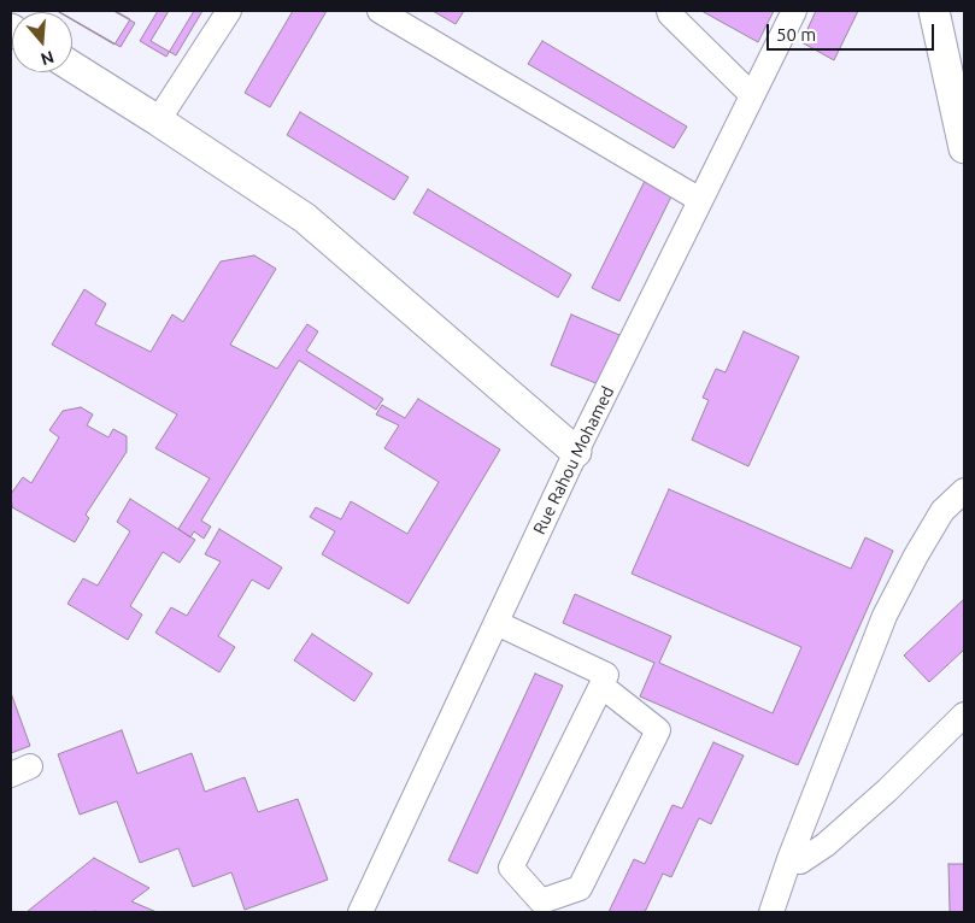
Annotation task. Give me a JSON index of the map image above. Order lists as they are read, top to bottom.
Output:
{
  "streets": {
    "street": ["Rue Rahou Mohamed"]
  },
  "scale_bar": "50 m",
  "north": "bottom"
}
